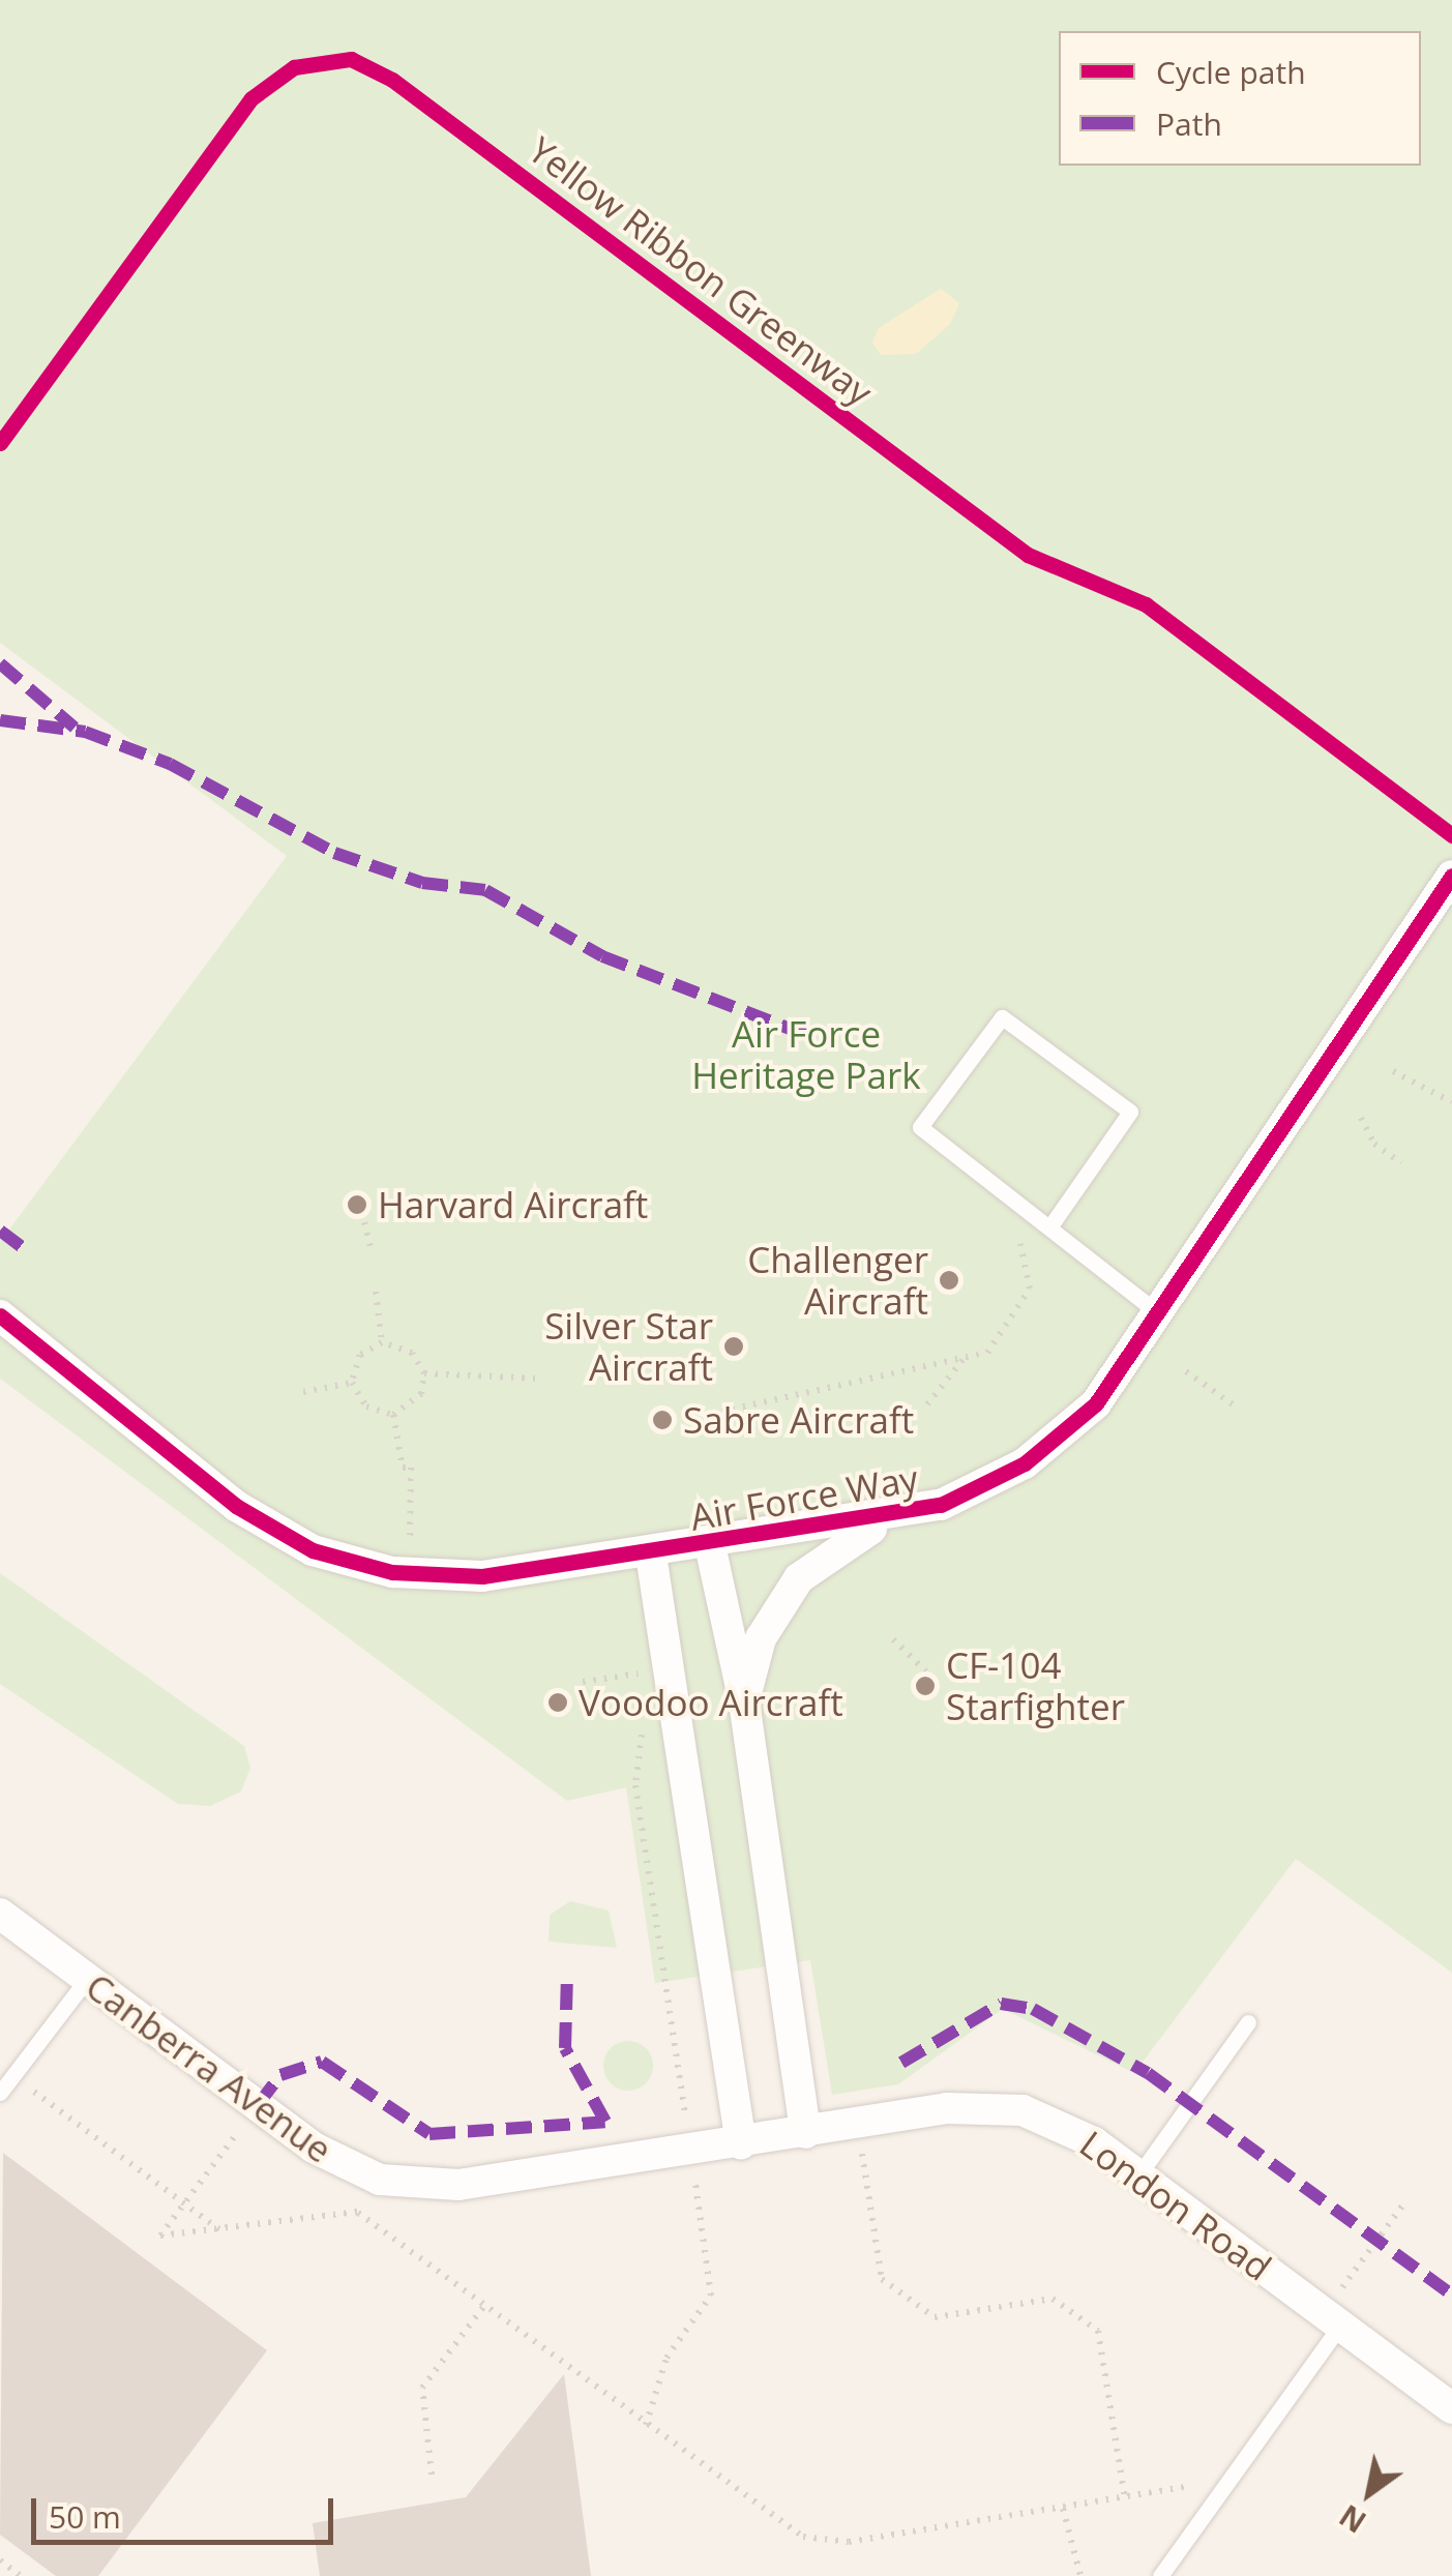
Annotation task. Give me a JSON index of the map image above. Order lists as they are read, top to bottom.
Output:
{
  "streets": {
    "street": ["Air Force Way", "Canberra Avenue", "London Road"],
    "cycle path": ["Yellow Ribbon Greenway"]
  },
  "crossings": [
    ["Air Force Way", "Canberra Avenue"],
    ["Air Force Way", "London Road"],
    ["Canberra Avenue", "London Road"]
  ],
  "parks": ["Air Force Heritage Park"],
  "places": [
    "Harvard Aircraft",
    "Challenger Aircraft",
    "Silver Star Aircraft",
    "Sabre Aircraft",
    "CF-104 Starfighter",
    "Voodoo Aircraft"
  ],
  "legend": ["Cycle path", "Path"],
  "scale_bar": "50 m",
  "north": "bottom left"
}
